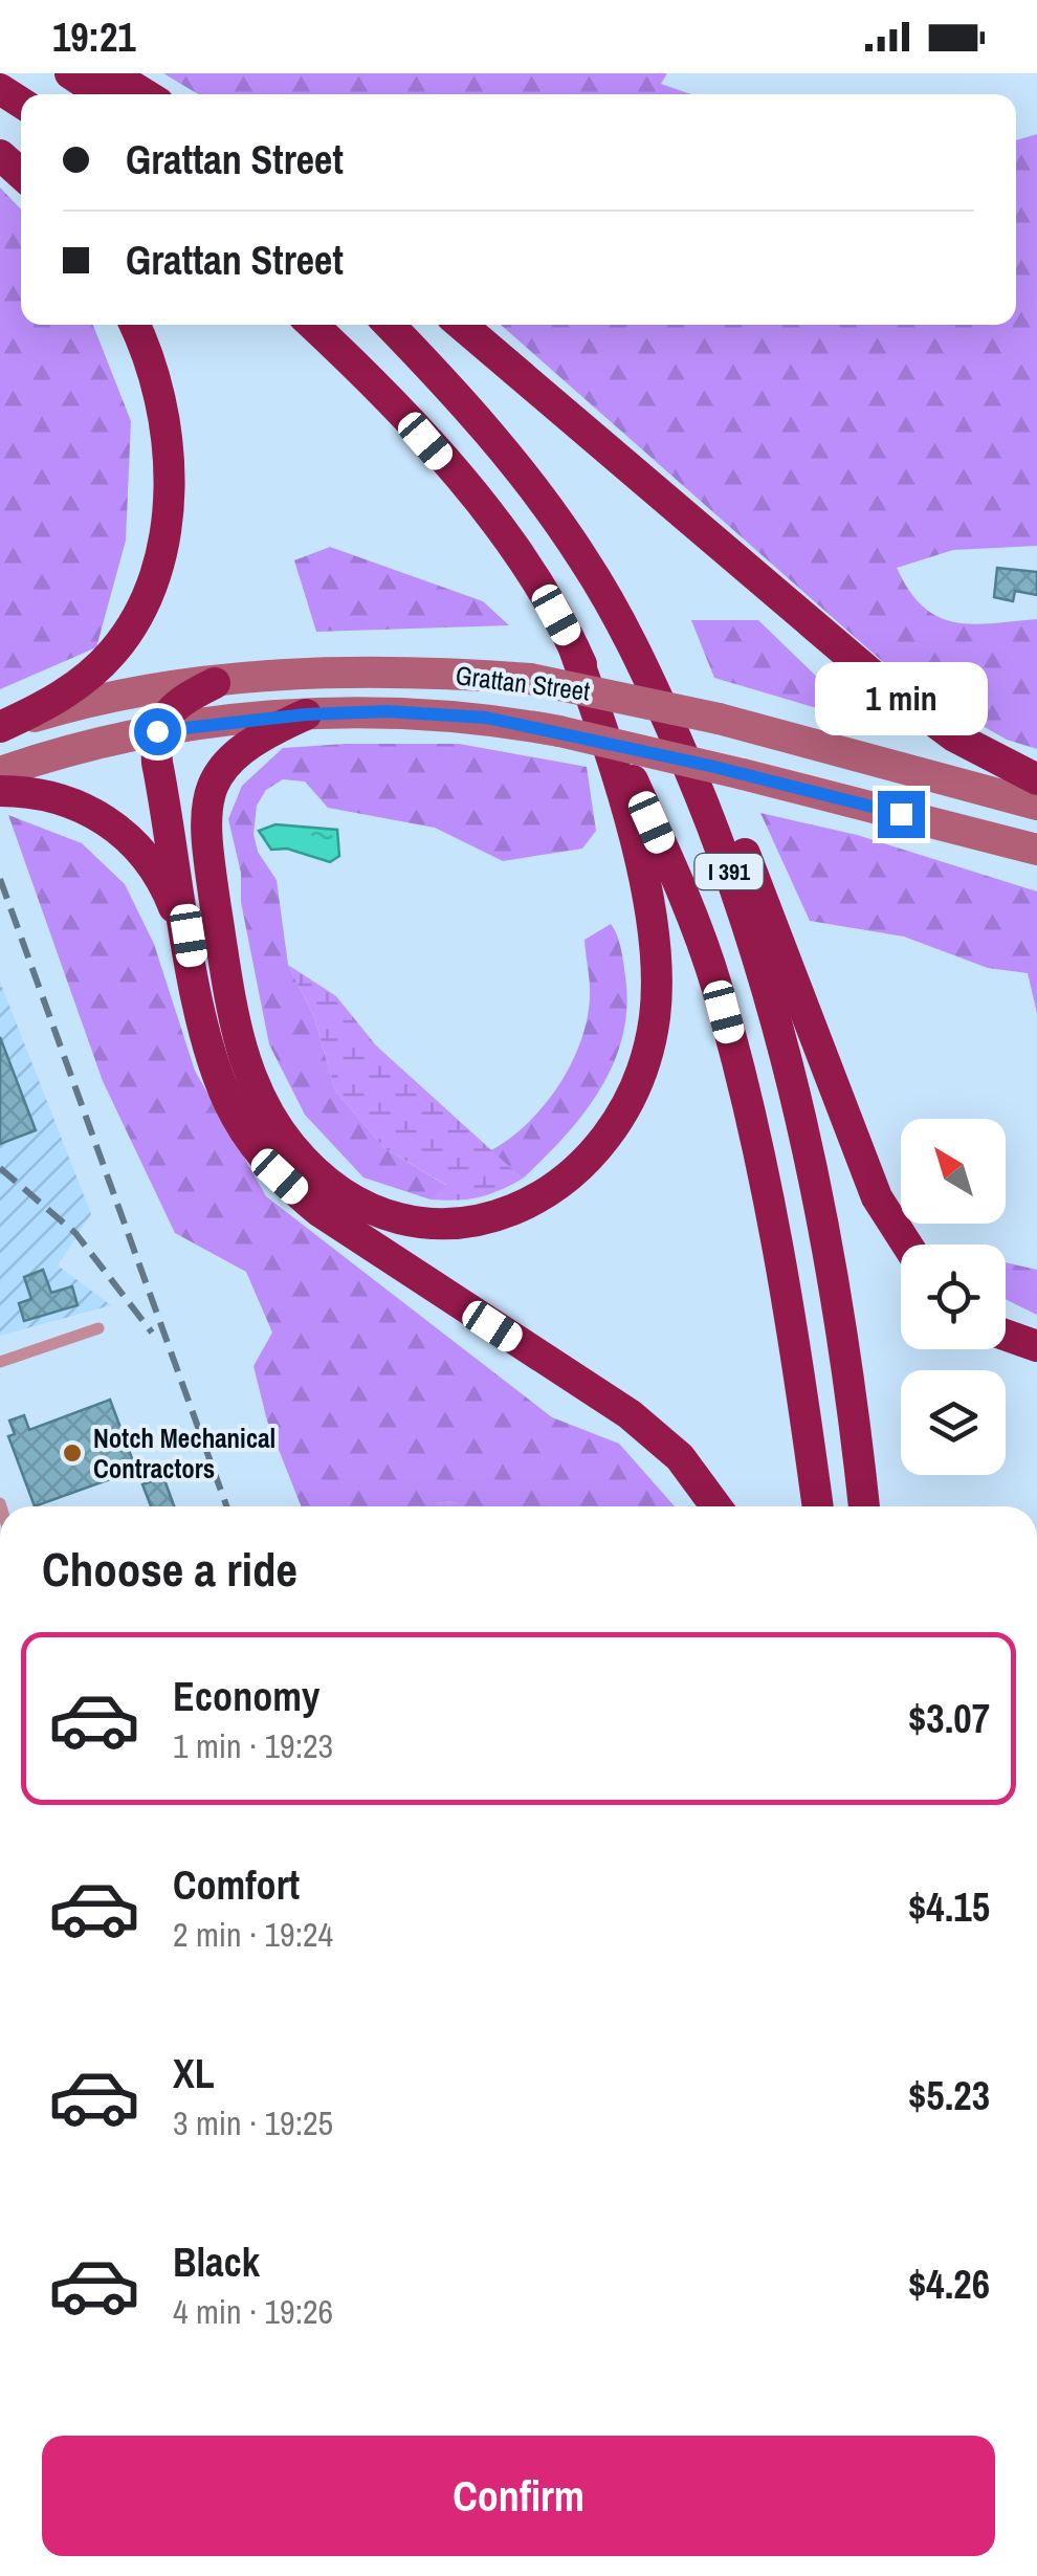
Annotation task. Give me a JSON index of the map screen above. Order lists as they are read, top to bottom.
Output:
{
  "streets": {
    "highway": ["I 391"],
    "main road": ["Grattan Street"]
  },
  "places": ["Notch Mechanical Contractors"],
  "north": "top left",
  "page": {
    "status": "19:21",
    "banner": ["Grattan Street", "Grattan Street"],
    "bubble": "1 min",
    "heading": "Choose a ride",
    "list": [
      {
        "name": "Economy",
        "note": "1 min · 19:23",
        "value": "$3.07"
      },
      {
        "name": "Comfort",
        "note": "2 min · 19:24",
        "value": "$4.15"
      },
      {
        "name": "XL",
        "note": "3 min · 19:25",
        "value": "$5.23"
      },
      {
        "name": "Black",
        "note": "4 min · 19:26",
        "value": "$4.26"
      }
    ],
    "buttons": "Confirm"
  }
}
